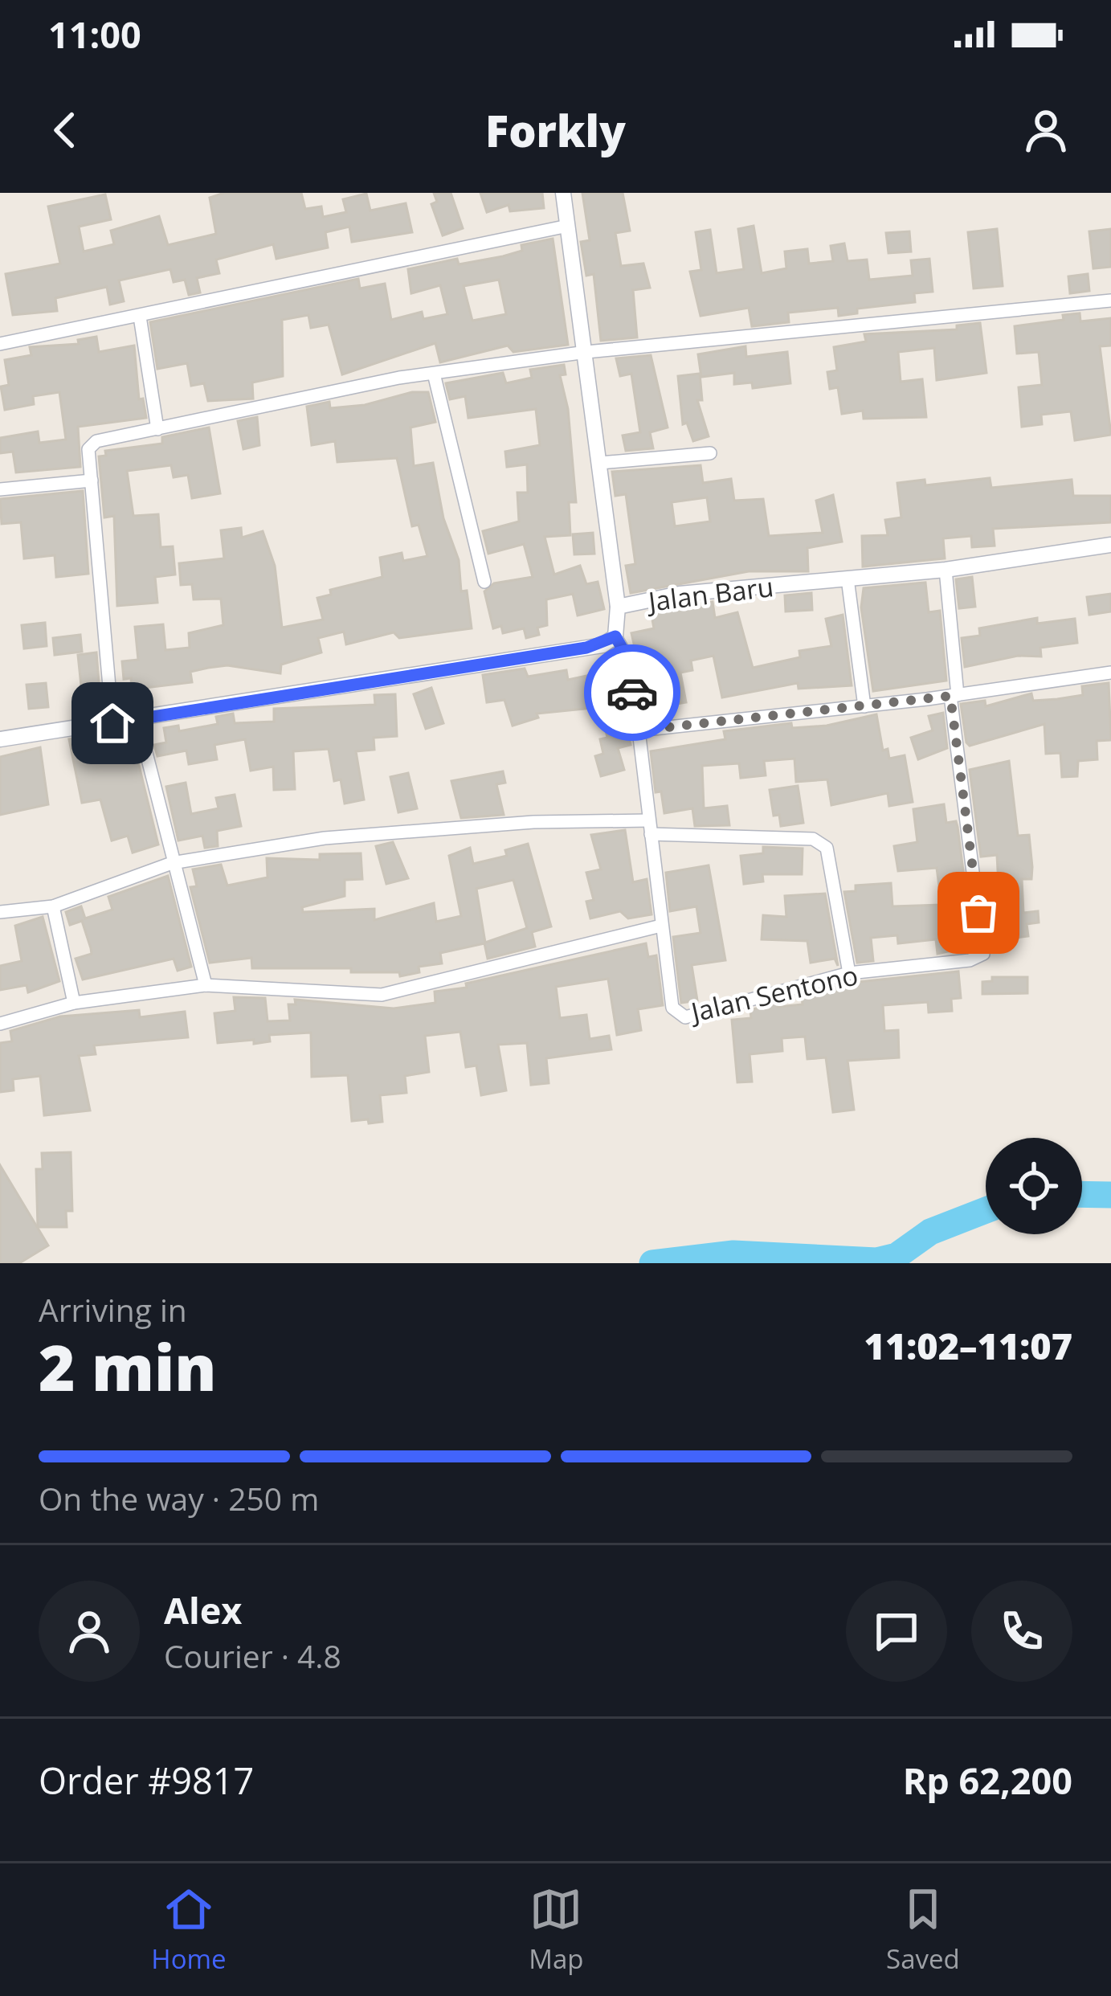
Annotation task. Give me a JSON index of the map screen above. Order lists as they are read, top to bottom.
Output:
{
  "streets": {
    "street": ["Jalan Baru", "Jalan Sentono"]
  },
  "crossings": [
    ["Jalan Baru", "Jalan Sentono"]
  ],
  "page": {
    "status": "11:00",
    "header": "Forkly",
    "heading": ["2 min", "Arriving in", "11:02–11:07"],
    "panel": [
      "Alex",
      "Courier · 4.8",
      "Order #9817",
      "Rp 62,200"
    ],
    "bar": "On the way · 250 m",
    "tabs": ["Home", "Map", "Saved"]
  }
}
